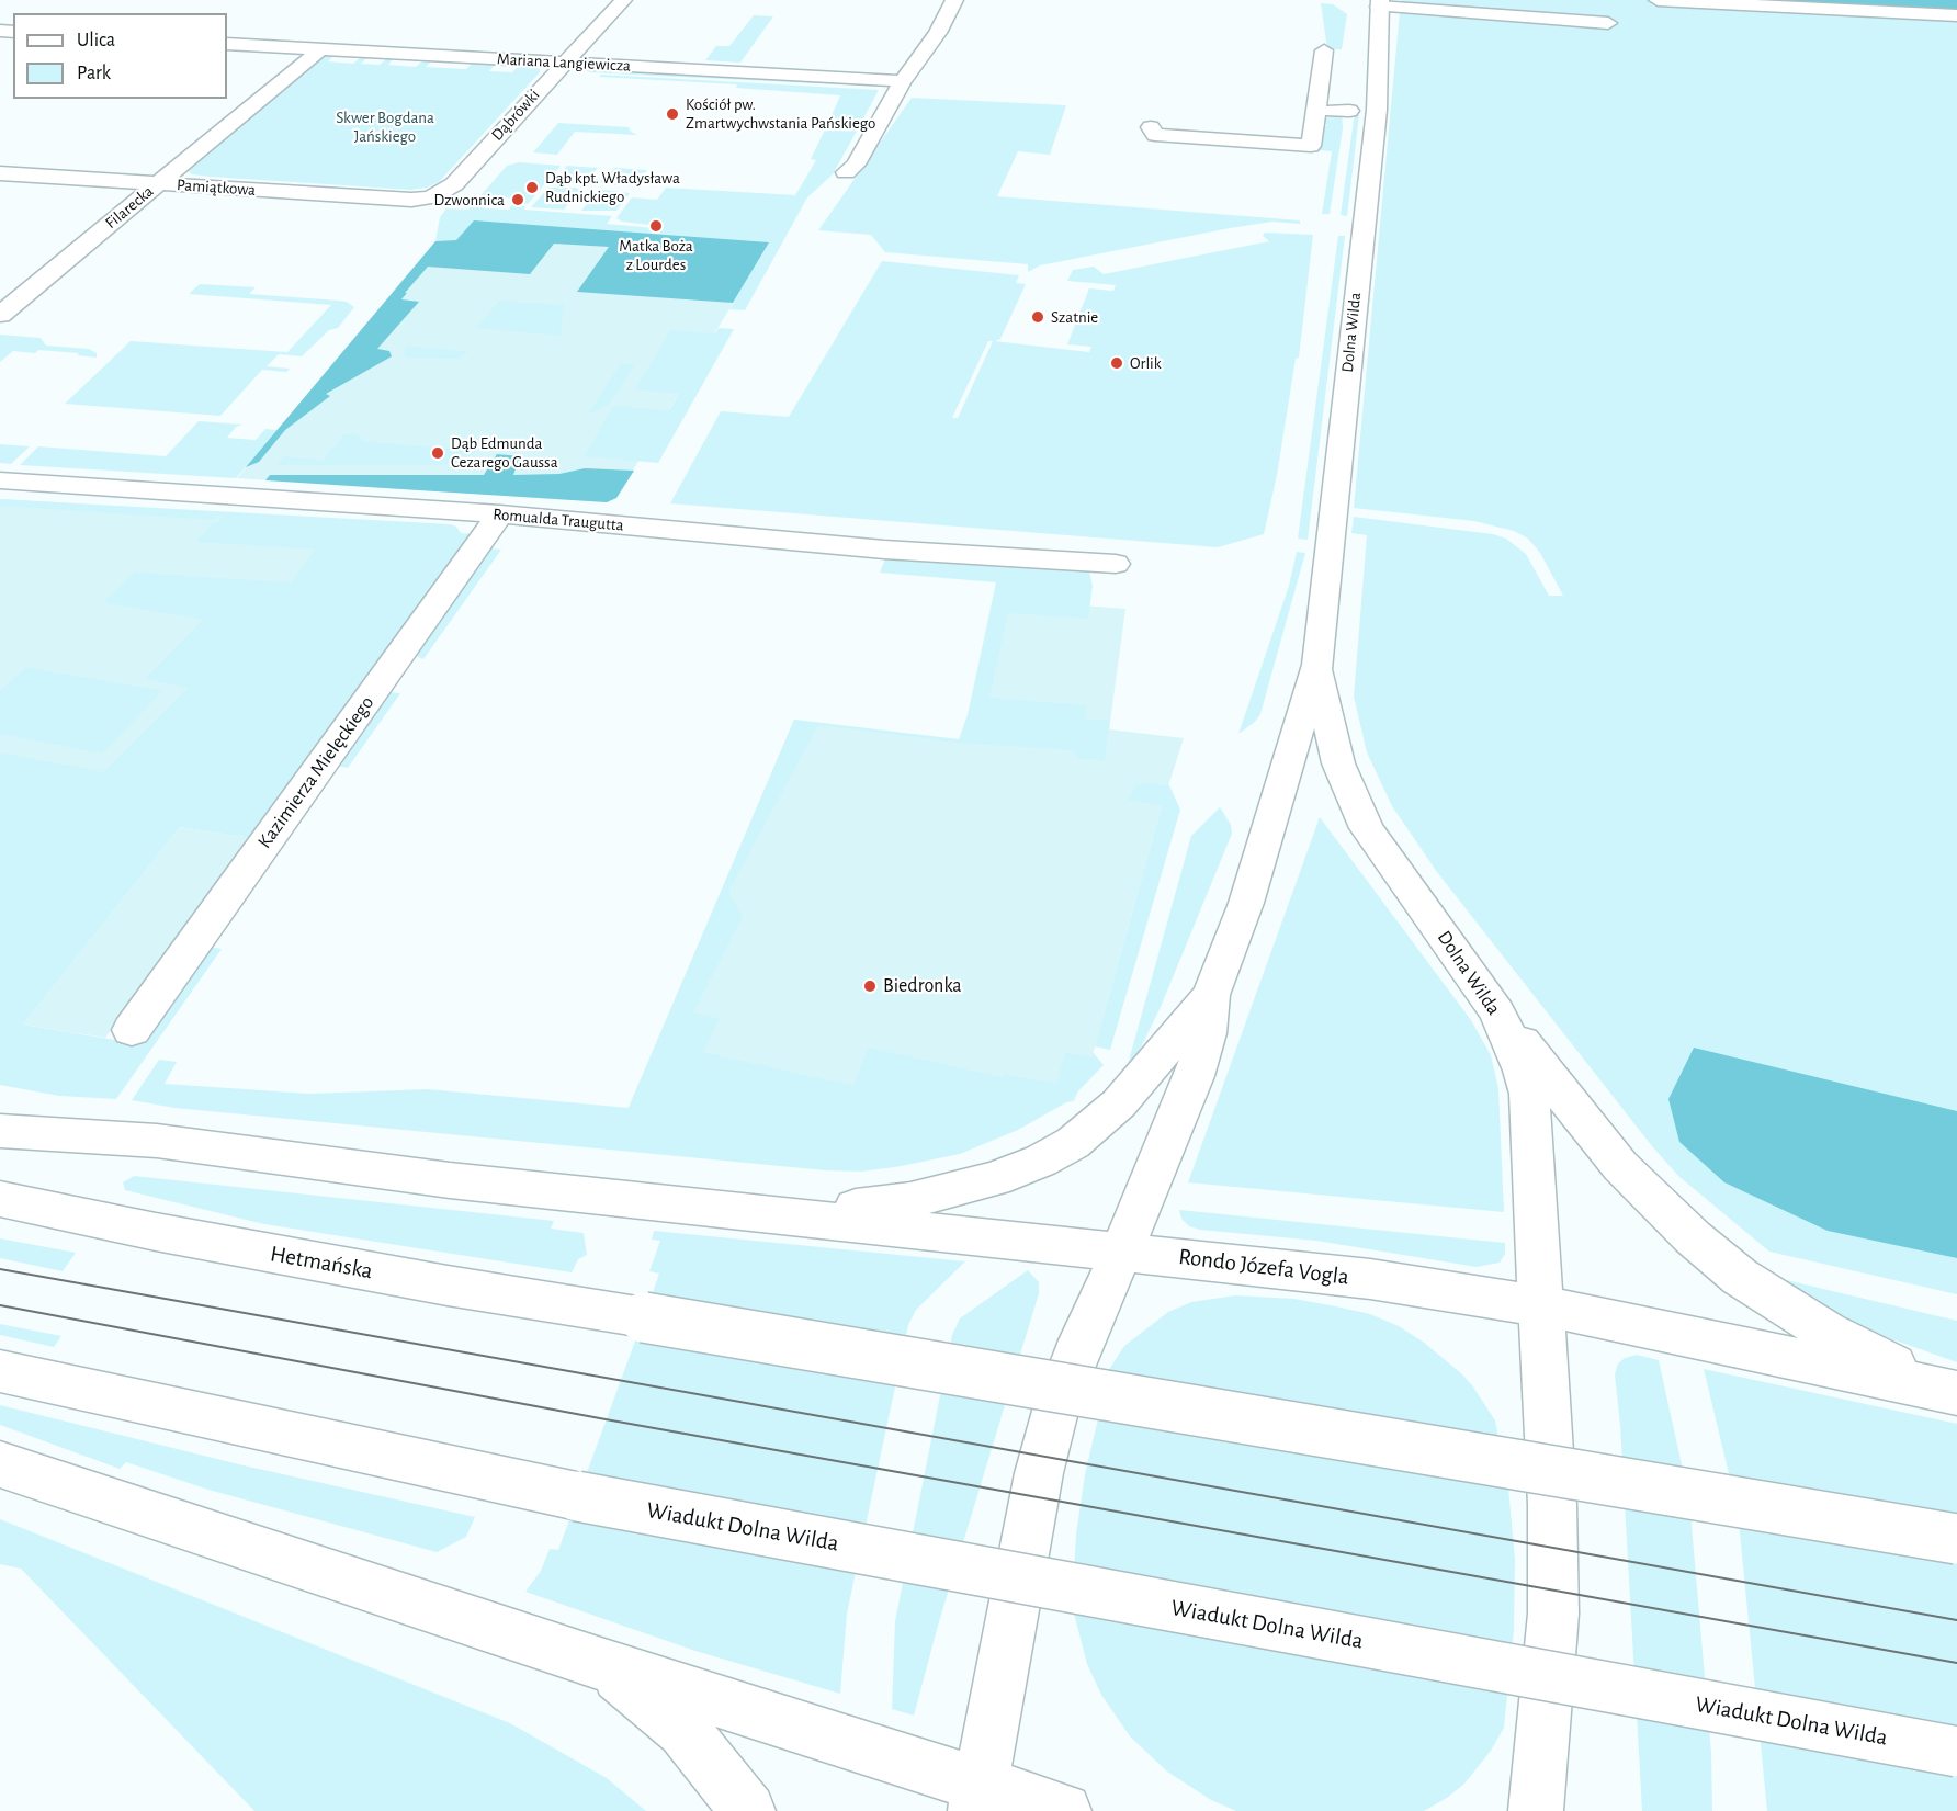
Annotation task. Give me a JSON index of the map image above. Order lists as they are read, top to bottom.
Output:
{
  "streets": {
    "street": [
      "Mariana Langiewicza",
      "Dąbrówki",
      "Pamiątkowa",
      "Filarecka",
      "Dolna Wilda",
      "Romualda Traugutta",
      "Kazimierza Mielęckiego",
      "Hetmańska",
      "Rondo Józefa Vogla",
      "Wiadukt Dolna Wilda"
    ]
  },
  "crossings": [
    ["Mariana Langiewicza", "Dąbrówki"],
    ["Mariana Langiewicza", "Filarecka"],
    ["Dąbrówki", "Pamiątkowa"],
    ["Pamiątkowa", "Filarecka"],
    ["Dolna Wilda", "Rondo Józefa Vogla"],
    ["Romualda Traugutta", "Kazimierza Mielęckiego"]
  ],
  "parks": ["Skwer Bogdana Jańskiego"],
  "places": [
    "Kościół pw. Zmartwychwstania Pańskiego",
    "Dąb kpt. Władysława Rudnickiego",
    "Dzwonnica",
    "Matka Boża z Lourdes",
    "Szatnie",
    "Orlik",
    "Dąb Edmunda Cezarego Gaussa",
    "Biedronka"
  ],
  "legend": ["Ulica", "Park"]
}
